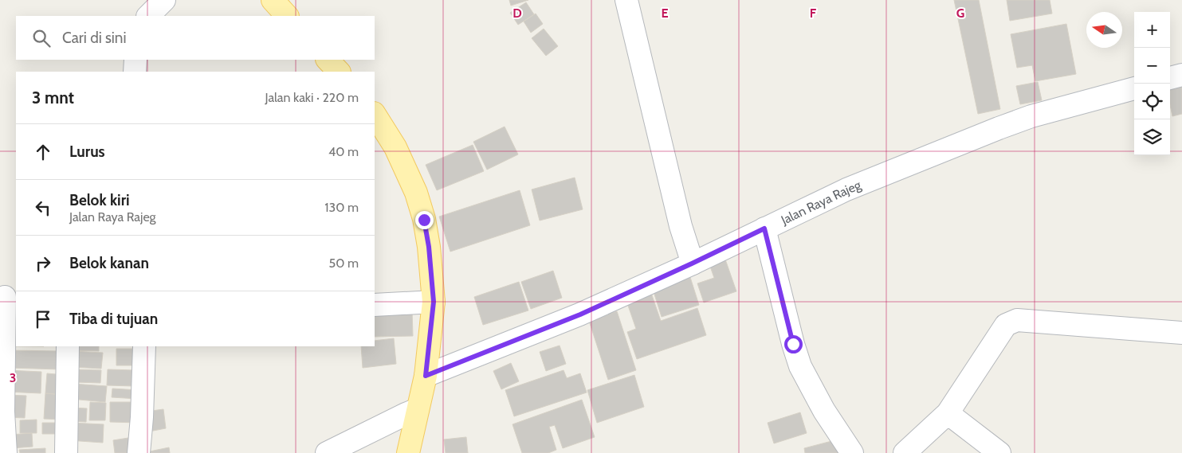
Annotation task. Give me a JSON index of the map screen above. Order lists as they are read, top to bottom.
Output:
{
  "streets": {
    "street": ["Jalan Raya Rajeg"]
  },
  "north": "left",
  "page": {
    "map_buttons": ["+", "−"],
    "search": "Cari di sini",
    "heading": ["3 mnt", "Jalan kaki · 220 m"],
    "list": [
      ["Lurus", "40 m"],
      ["Belok kiri", "Jalan Raya Rajeg", "130 m"],
      ["Belok kanan", "50 m"],
      "Tiba di tujuan"
    ]
  },
  "grid": {
    "columns": [
      "D",
      "E",
      "F",
      "G"
    ],
    "rows": ["3"]
  }
}
